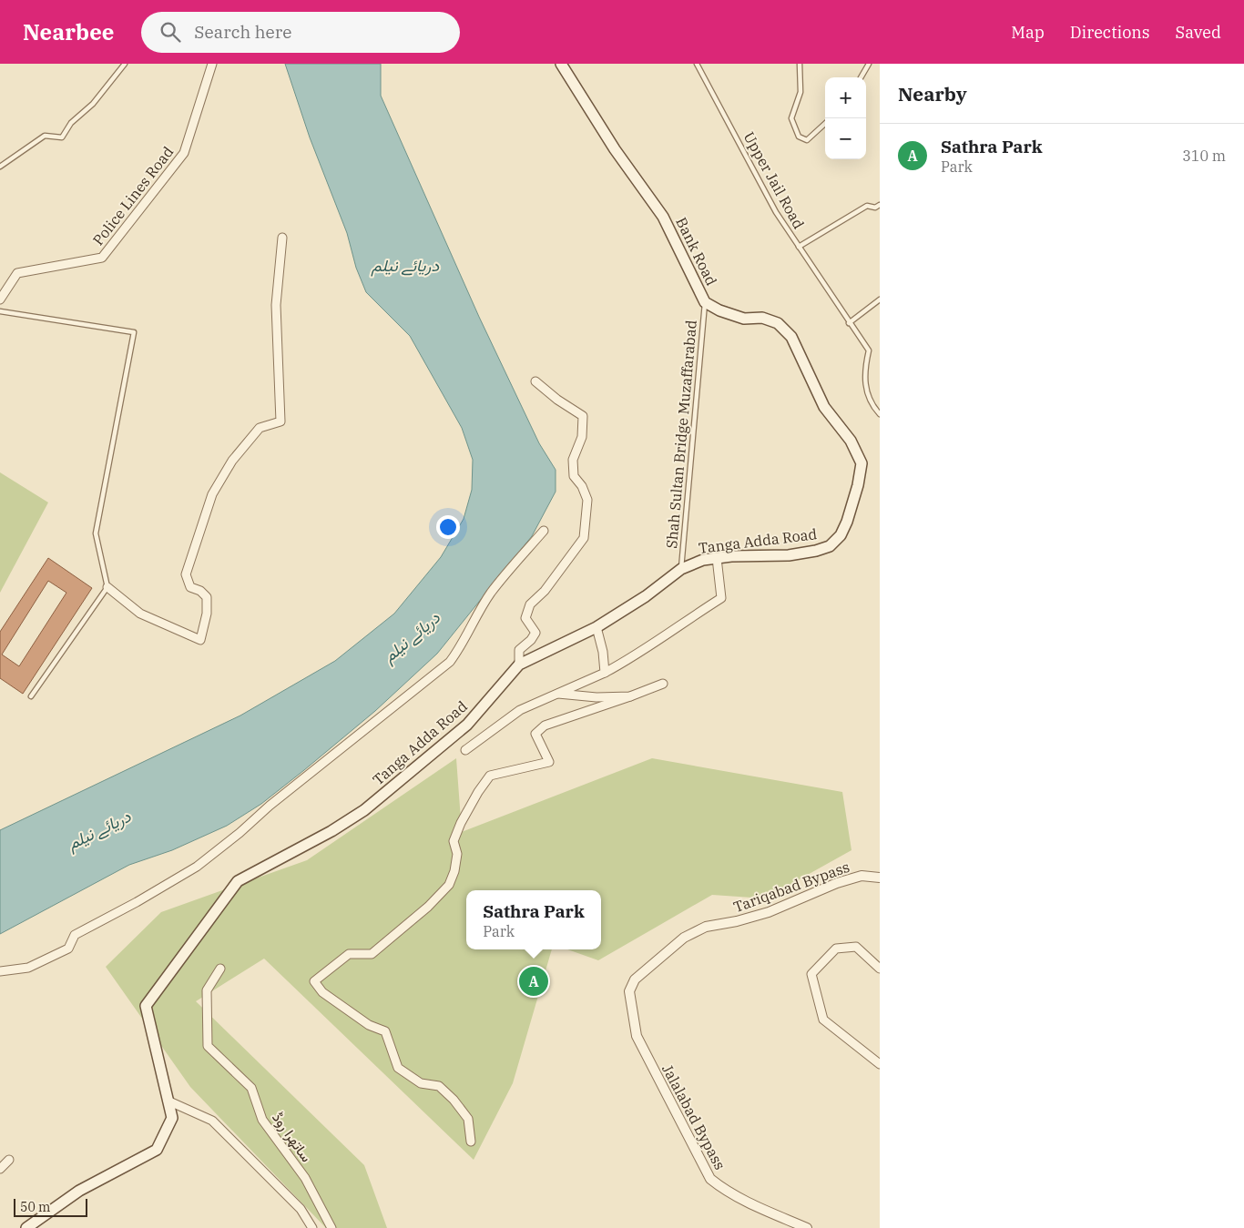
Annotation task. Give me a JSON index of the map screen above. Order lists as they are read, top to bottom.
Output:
{
  "streets": {
    "main road": ["Bank Road", "Tanga Adda Road"],
    "street": [
      "Police Lines Road",
      "Tariqabad Bypass",
      "Jalalabad Bypass",
      "ساتھرا روڈ"
    ],
    "lane": ["Upper Jail Road", "Shah Sultan Bridge Muzaffarabad"]
  },
  "crossings": [
    ["Bank Road", "Shah Sultan Bridge Muzaffarabad"],
    ["Bank Road", "Tanga Adda Road"],
    ["Shah Sultan Bridge Muzaffarabad", "Tanga Adda Road"],
    ["Tariqabad Bypass", "Jalalabad Bypass"]
  ],
  "water": ["دریائے نیلم"],
  "scale_bar": "50 m",
  "page": {
    "header": "Nearbee",
    "search": "Search here",
    "nav": ["Map", "Directions", "Saved"],
    "heading": "Nearby",
    "map_buttons": ["+", "−"],
    "list": [
      {
        "mark": "A",
        "name": "Sathra Park",
        "note": "Park",
        "value": "310 m"
      }
    ],
    "popup": ["Sathra Park", "Park"],
    "pins": "A",
    "scale": "50 m"
  }
}
